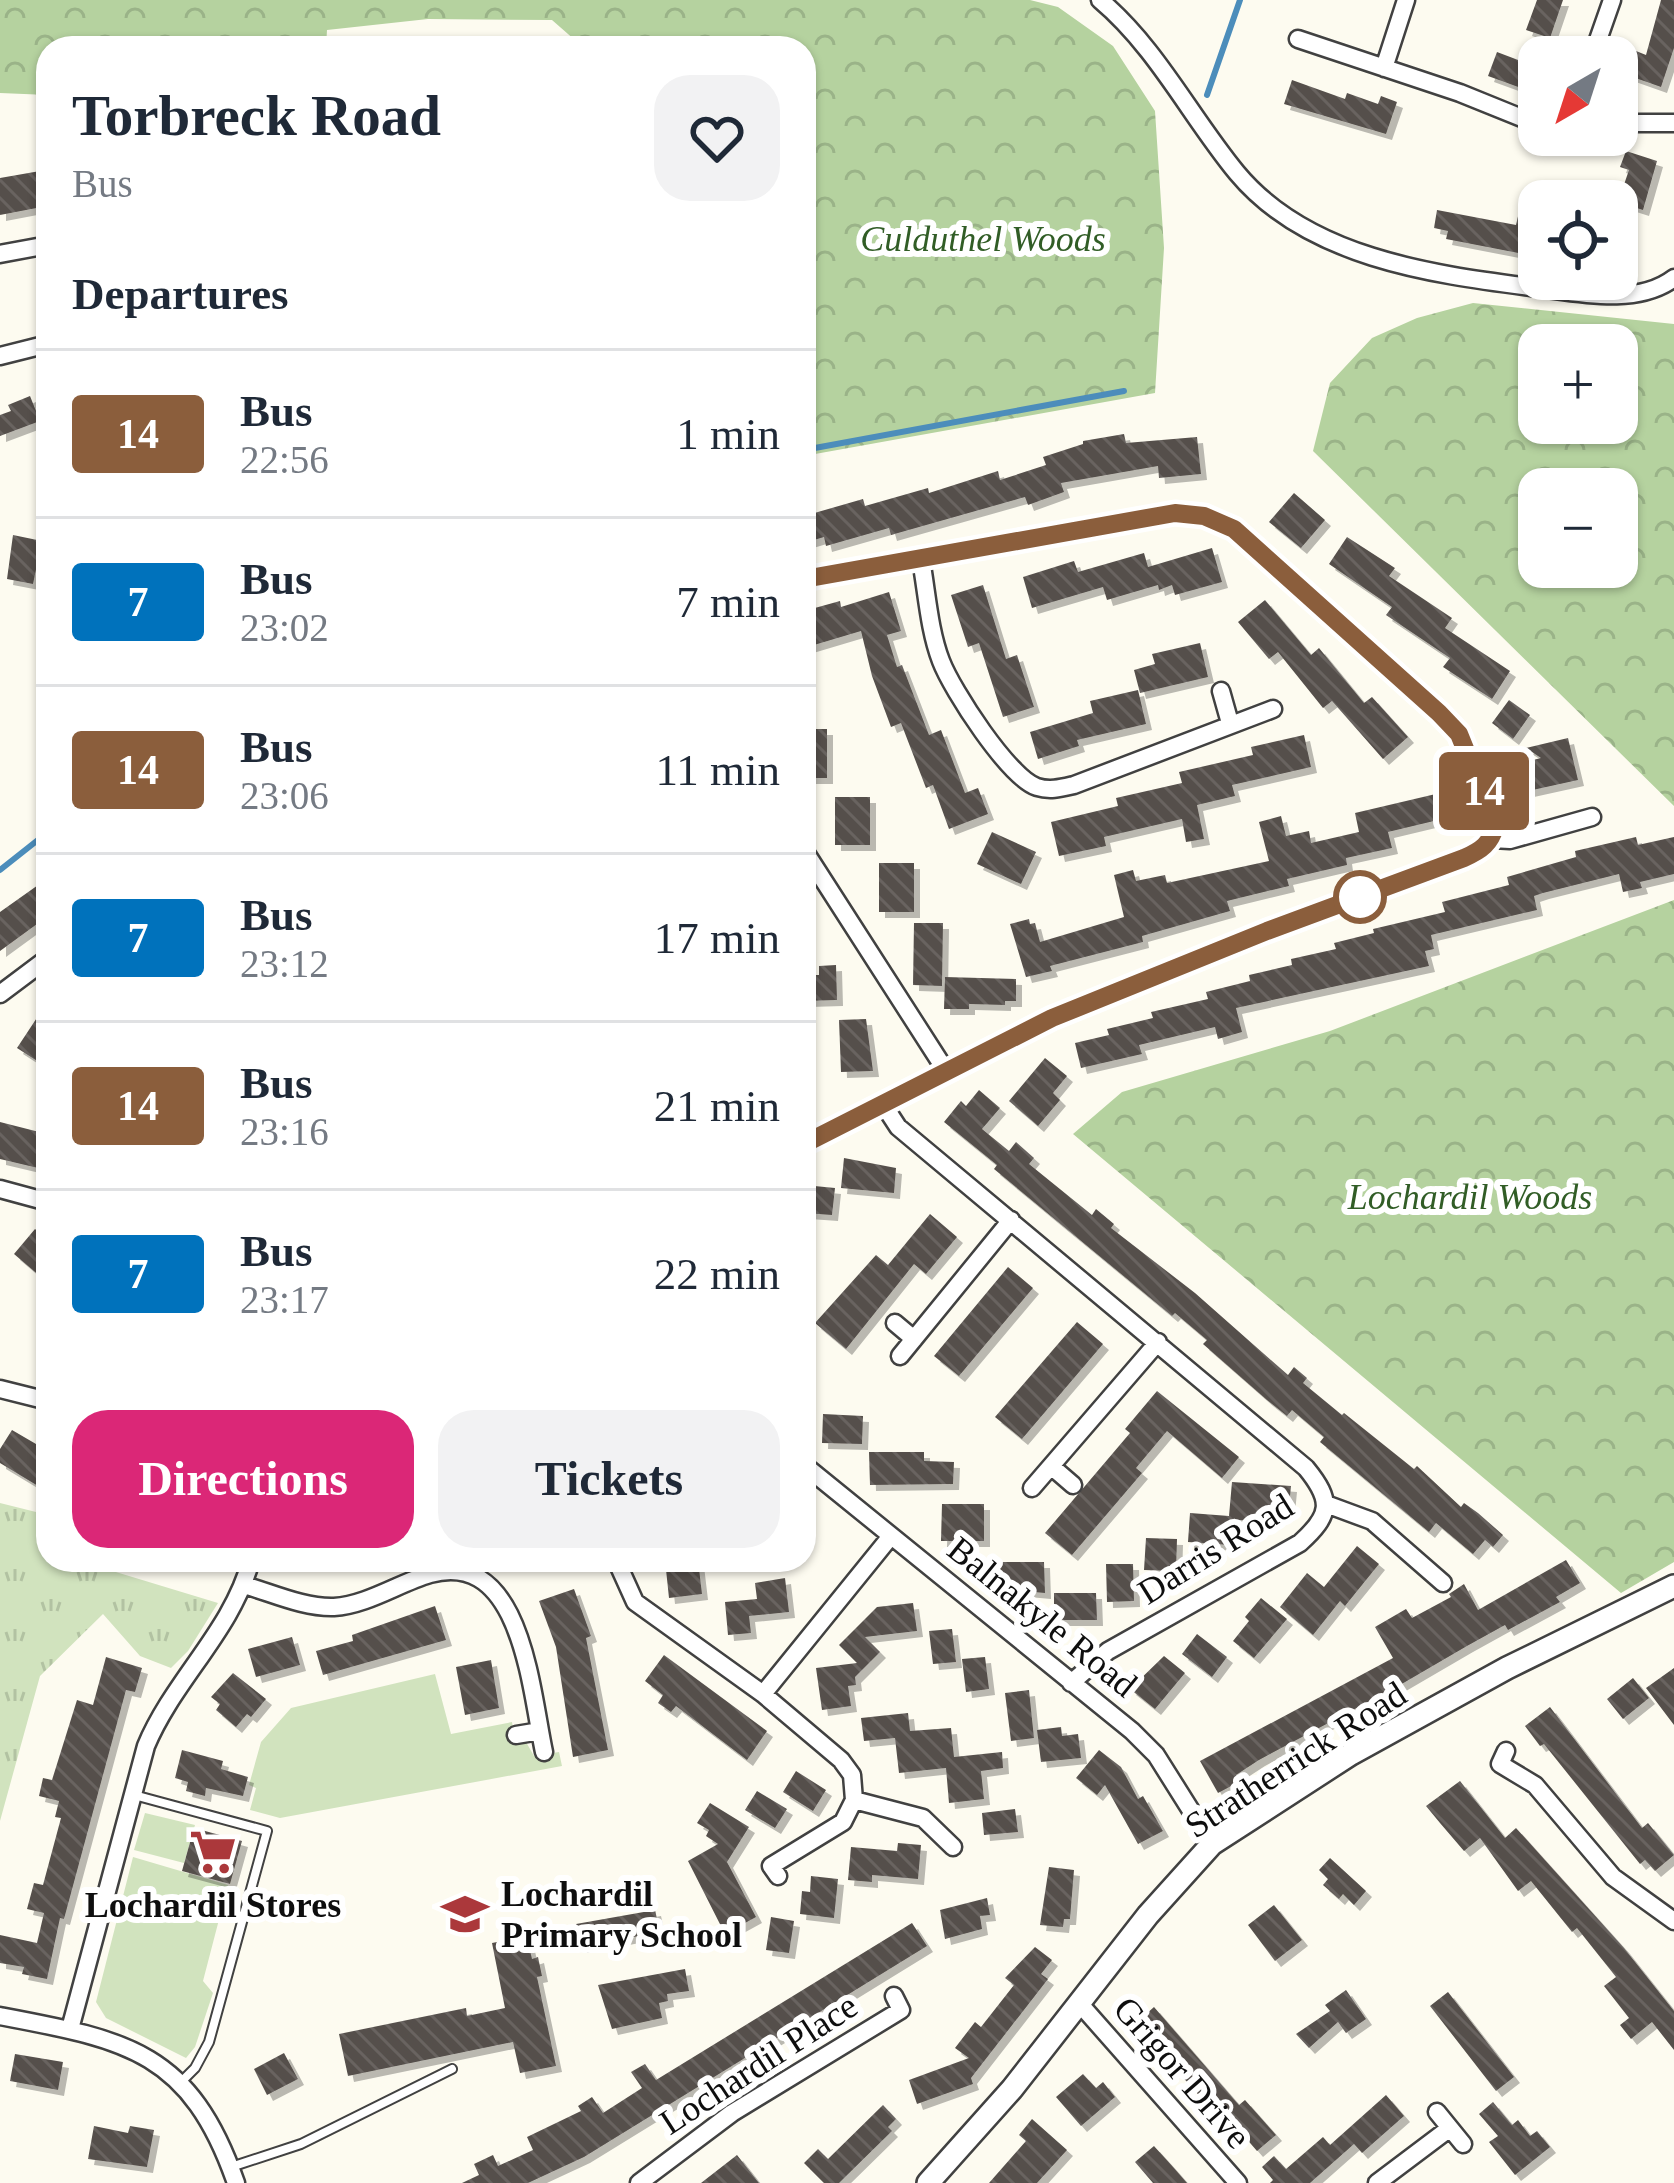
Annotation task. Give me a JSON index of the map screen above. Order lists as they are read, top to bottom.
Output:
{
  "streets": {
    "street": [
      "Darris Road",
      "Balnakyle Road",
      "Stratherrick Road",
      "Lochardil Place",
      "Grigor Drive"
    ]
  },
  "crossings": [
    ["Darris Road", "Balnakyle Road"],
    ["Balnakyle Road", "Stratherrick Road"],
    ["Stratherrick Road", "Grigor Drive"]
  ],
  "parks": ["Culduthel Woods", "Lochardil Woods"],
  "places": {
    "supermarket": ["Lochardil Stores"],
    "school or university": ["Lochardil Primary School"]
  },
  "lines": ["bus line 14"],
  "north": "bottom left",
  "page": {
    "on_map": "14",
    "map_buttons": ["+", "−"],
    "heading": [
      ["Torbreck Road", "Bus"],
      "Departures"
    ],
    "list": [
      {
        "mark": "14",
        "name": "Bus",
        "note": "22:56",
        "value": "1 min"
      },
      {
        "mark": "7",
        "name": "Bus",
        "note": "23:02",
        "value": "7 min"
      },
      {
        "mark": "14",
        "name": "Bus",
        "note": "23:06",
        "value": "11 min"
      },
      {
        "mark": "7",
        "name": "Bus",
        "note": "23:12",
        "value": "17 min"
      },
      {
        "mark": "14",
        "name": "Bus",
        "note": "23:16",
        "value": "21 min"
      },
      {
        "mark": "7",
        "name": "Bus",
        "note": "23:17",
        "value": "22 min"
      }
    ],
    "buttons": ["Directions", "Tickets"]
  }
}
